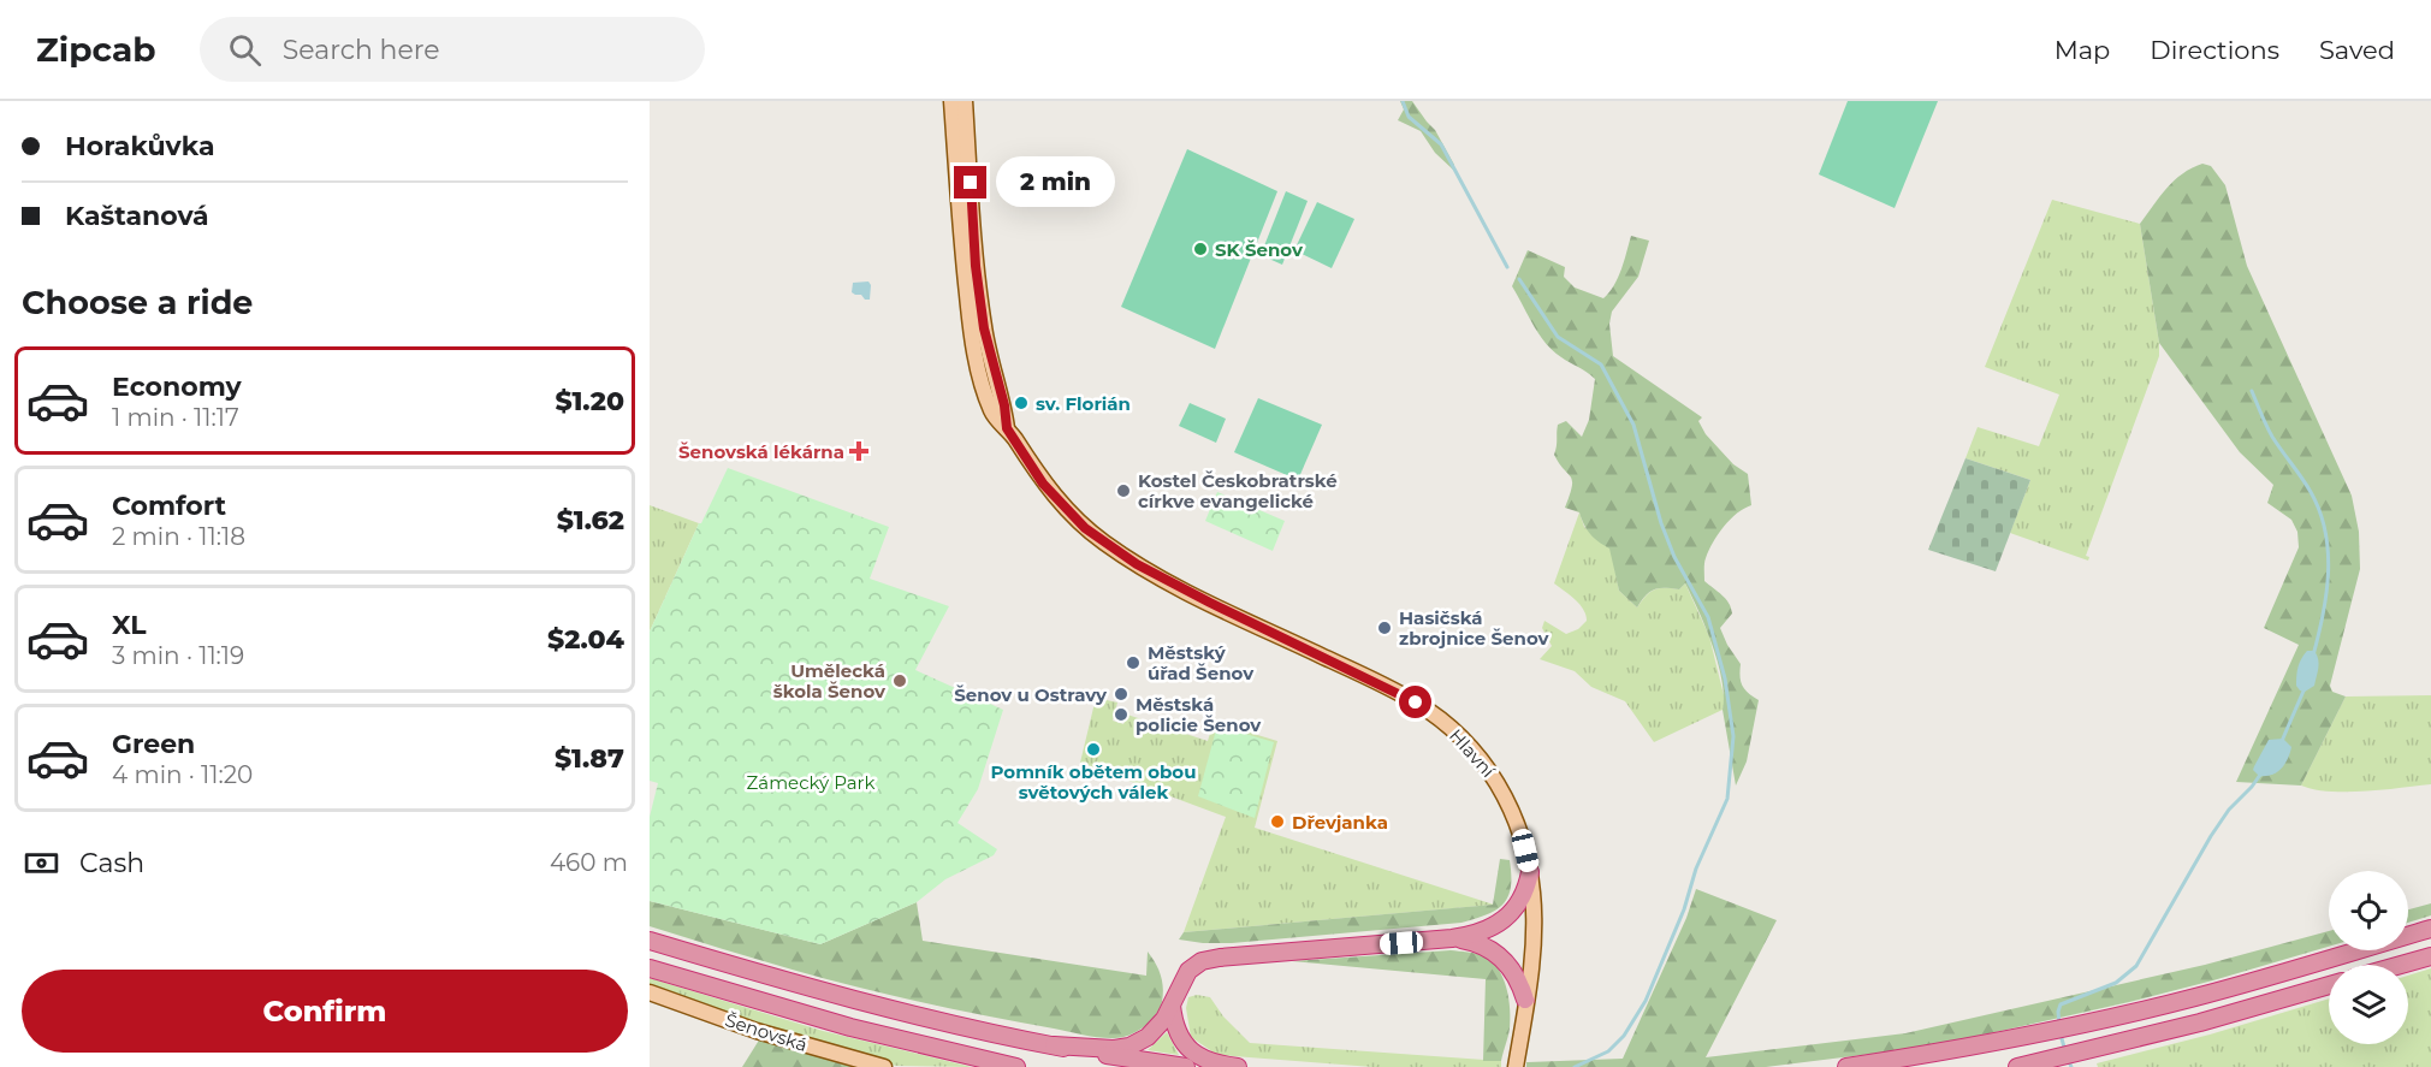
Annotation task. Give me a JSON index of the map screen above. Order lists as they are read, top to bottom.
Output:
{
  "streets": {
    "main road": ["Hlavní", "Šenovská"]
  },
  "parks": ["Zámecký Park"],
  "places": {
    "other": [
      "SK Šenov",
      "sv. Florián",
      "Kostel Českobratrské církve evangelické",
      "Hasičská zbrojnice Šenov",
      "Městský úřad Šenov",
      "Umělecká škola Šenov",
      "Šenov u Ostravy",
      "Městská policie Šenov",
      "Pomník obětem obou světových válek",
      "Dřevjanka"
    ],
    "health": ["Šenovská lékárna"]
  },
  "page": {
    "header": "Zipcab",
    "search": "Search here",
    "nav": ["Map", "Directions", "Saved"],
    "banner": ["Horakůvka", "Kaštanová"],
    "bubble": "2 min",
    "heading": "Choose a ride",
    "list": [
      {
        "name": "Economy",
        "note": "1 min · 11:17",
        "value": "$1.20"
      },
      {
        "name": "Comfort",
        "note": "2 min · 11:18",
        "value": "$1.62"
      },
      {
        "name": "XL",
        "note": "3 min · 11:19",
        "value": "$2.04"
      },
      {
        "name": "Green",
        "note": "4 min · 11:20",
        "value": "$1.87"
      }
    ],
    "pay": ["Cash", "460 m"],
    "buttons": "Confirm"
  }
}
